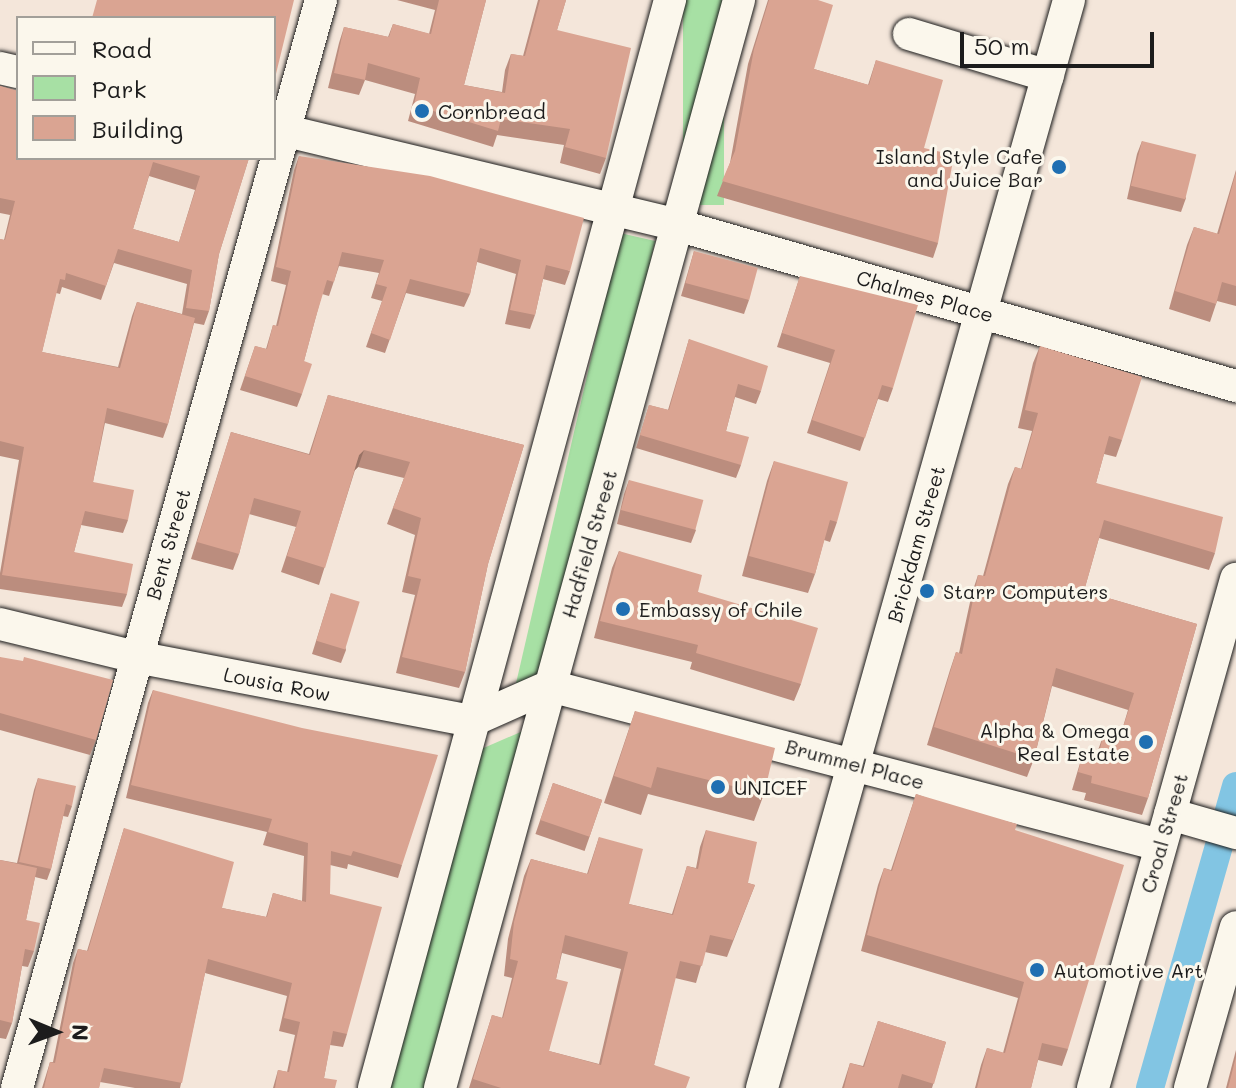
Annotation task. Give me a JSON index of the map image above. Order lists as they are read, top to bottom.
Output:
{
  "streets": {
    "street": [
      "Chalmes Place",
      "Bent Street",
      "Hadfield Street",
      "Brickdam Street",
      "Lousia Row",
      "Brummel Place",
      "Croal Street"
    ]
  },
  "crossings": [
    ["Chalmes Place", "Bent Street"],
    ["Chalmes Place", "Hadfield Street"],
    ["Chalmes Place", "Brickdam Street"],
    ["Bent Street", "Lousia Row"],
    ["Hadfield Street", "Brummel Place"],
    ["Brickdam Street", "Brummel Place"],
    ["Brummel Place", "Croal Street"]
  ],
  "places": [
    "Cornbread",
    "Island Style Cafe and Juice Bar",
    "Starr Computers",
    "Embassy of Chile",
    "Alpha & Omega Real Estate",
    "UNICEF",
    "Automotive Art"
  ],
  "legend": ["Road", "Park", "Building"],
  "scale_bar": "50 m",
  "north": "right"
}
